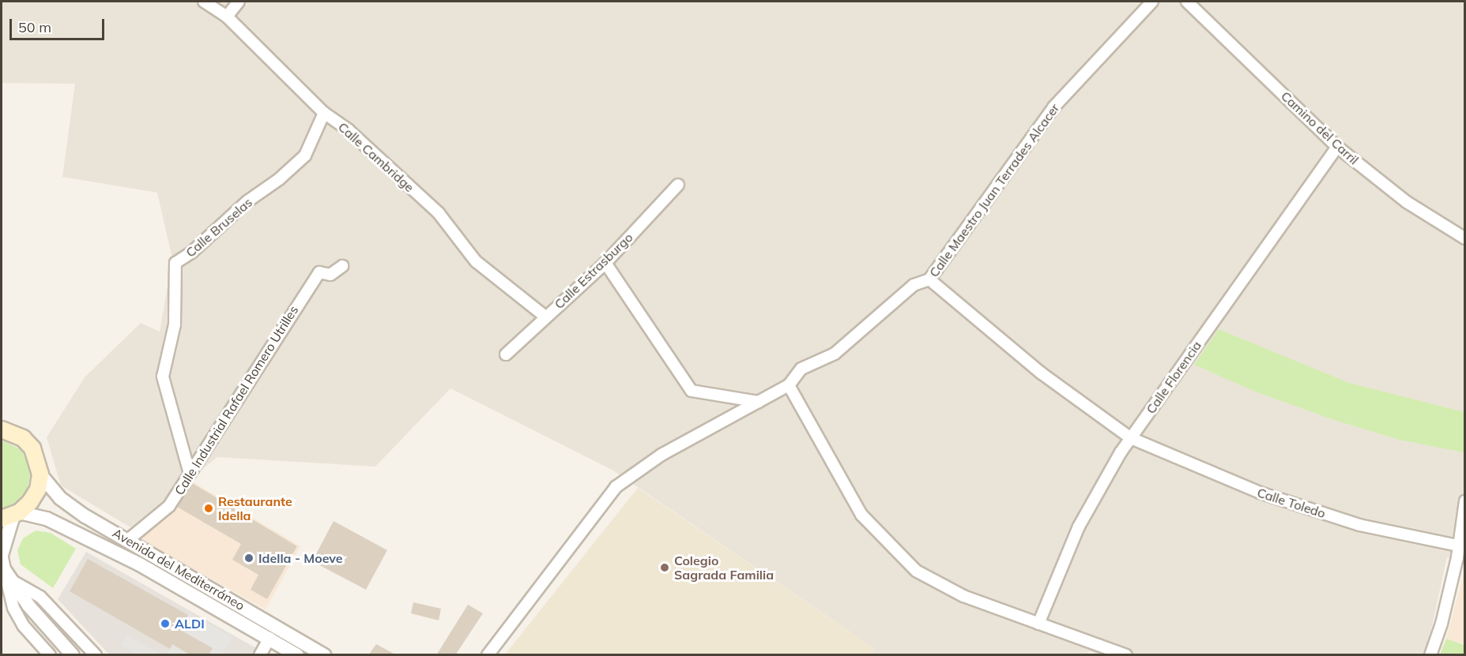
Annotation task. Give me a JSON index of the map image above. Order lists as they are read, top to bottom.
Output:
{
  "streets": {
    "street": [
      "Camino del Carril",
      "Calle Cambridge",
      "Calle Maestro Juan Terrades Alcacer",
      "Calle Bruselas",
      "Calle Estrasburgo",
      "Calle Florencia",
      "Calle Industrial Rafael Romero Utrilles",
      "Calle Toledo",
      "Avenida del Mediterráneo"
    ]
  },
  "crossings": [
    ["Camino del Carril", "Calle Florencia"],
    ["Calle Cambridge", "Calle Bruselas"],
    ["Calle Cambridge", "Calle Estrasburgo"],
    ["Calle Maestro Juan Terrades Alcacer", "Calle Toledo"],
    ["Calle Bruselas", "Calle Industrial Rafael Romero Utrilles"],
    ["Calle Florencia", "Calle Toledo"],
    ["Calle Industrial Rafael Romero Utrilles", "Avenida del Mediterráneo"]
  ],
  "places": [
    "Restaurante Idella",
    "Idella - Moeve",
    "Colegio Sagrada Familia",
    "ALDI"
  ],
  "scale_bar": "50 m"
}
